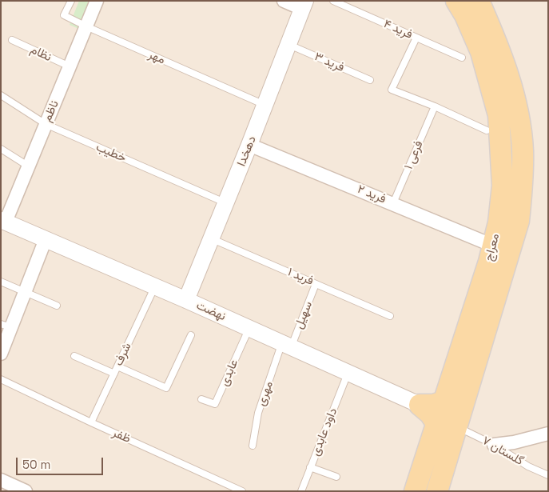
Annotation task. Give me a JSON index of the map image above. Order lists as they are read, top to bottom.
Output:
{
  "streets": {
    "main road": ["معراج"],
    "street": [
      "ناظم",
      "دهخدا",
      "فرید ۲",
      "نهضت"
    ],
    "lane": [
      "فرید ۴",
      "نظام",
      "مهر",
      "فرید ۳",
      "خطیب",
      "فرعی ۱",
      "فرید ۱",
      "سهیل",
      "شرف",
      "عابدی",
      "مهری",
      "داود عابدی",
      "ظفر",
      "گلستان ۷"
    ]
  },
  "crossings": [
    ["نظام", "ناظم"],
    ["مهر", "ناظم"],
    ["مهر", "دهخدا"],
    ["فرید ۳", "دهخدا"],
    ["ناظم", "خطیب"],
    ["ناظم", "نهضت"],
    ["دهخدا", "خطیب"],
    ["دهخدا", "فرید ۲"],
    ["دهخدا", "فرید ۱"],
    ["دهخدا", "نهضت"],
    ["فرعی ۱", "فرید ۲"],
    ["فرید ۲", "معراج"],
    ["معراج", "گلستان ۷"],
    ["فرید ۱", "سهیل"],
    ["نهضت", "سهیل"],
    ["نهضت", "شرف"],
    ["نهضت", "عابدی"],
    ["نهضت", "مهری"],
    ["نهضت", "داود عابدی"],
    ["سهیل", "مهری"],
    ["شرف", "ظفر"]
  ],
  "scale_bar": "50 m"
}
